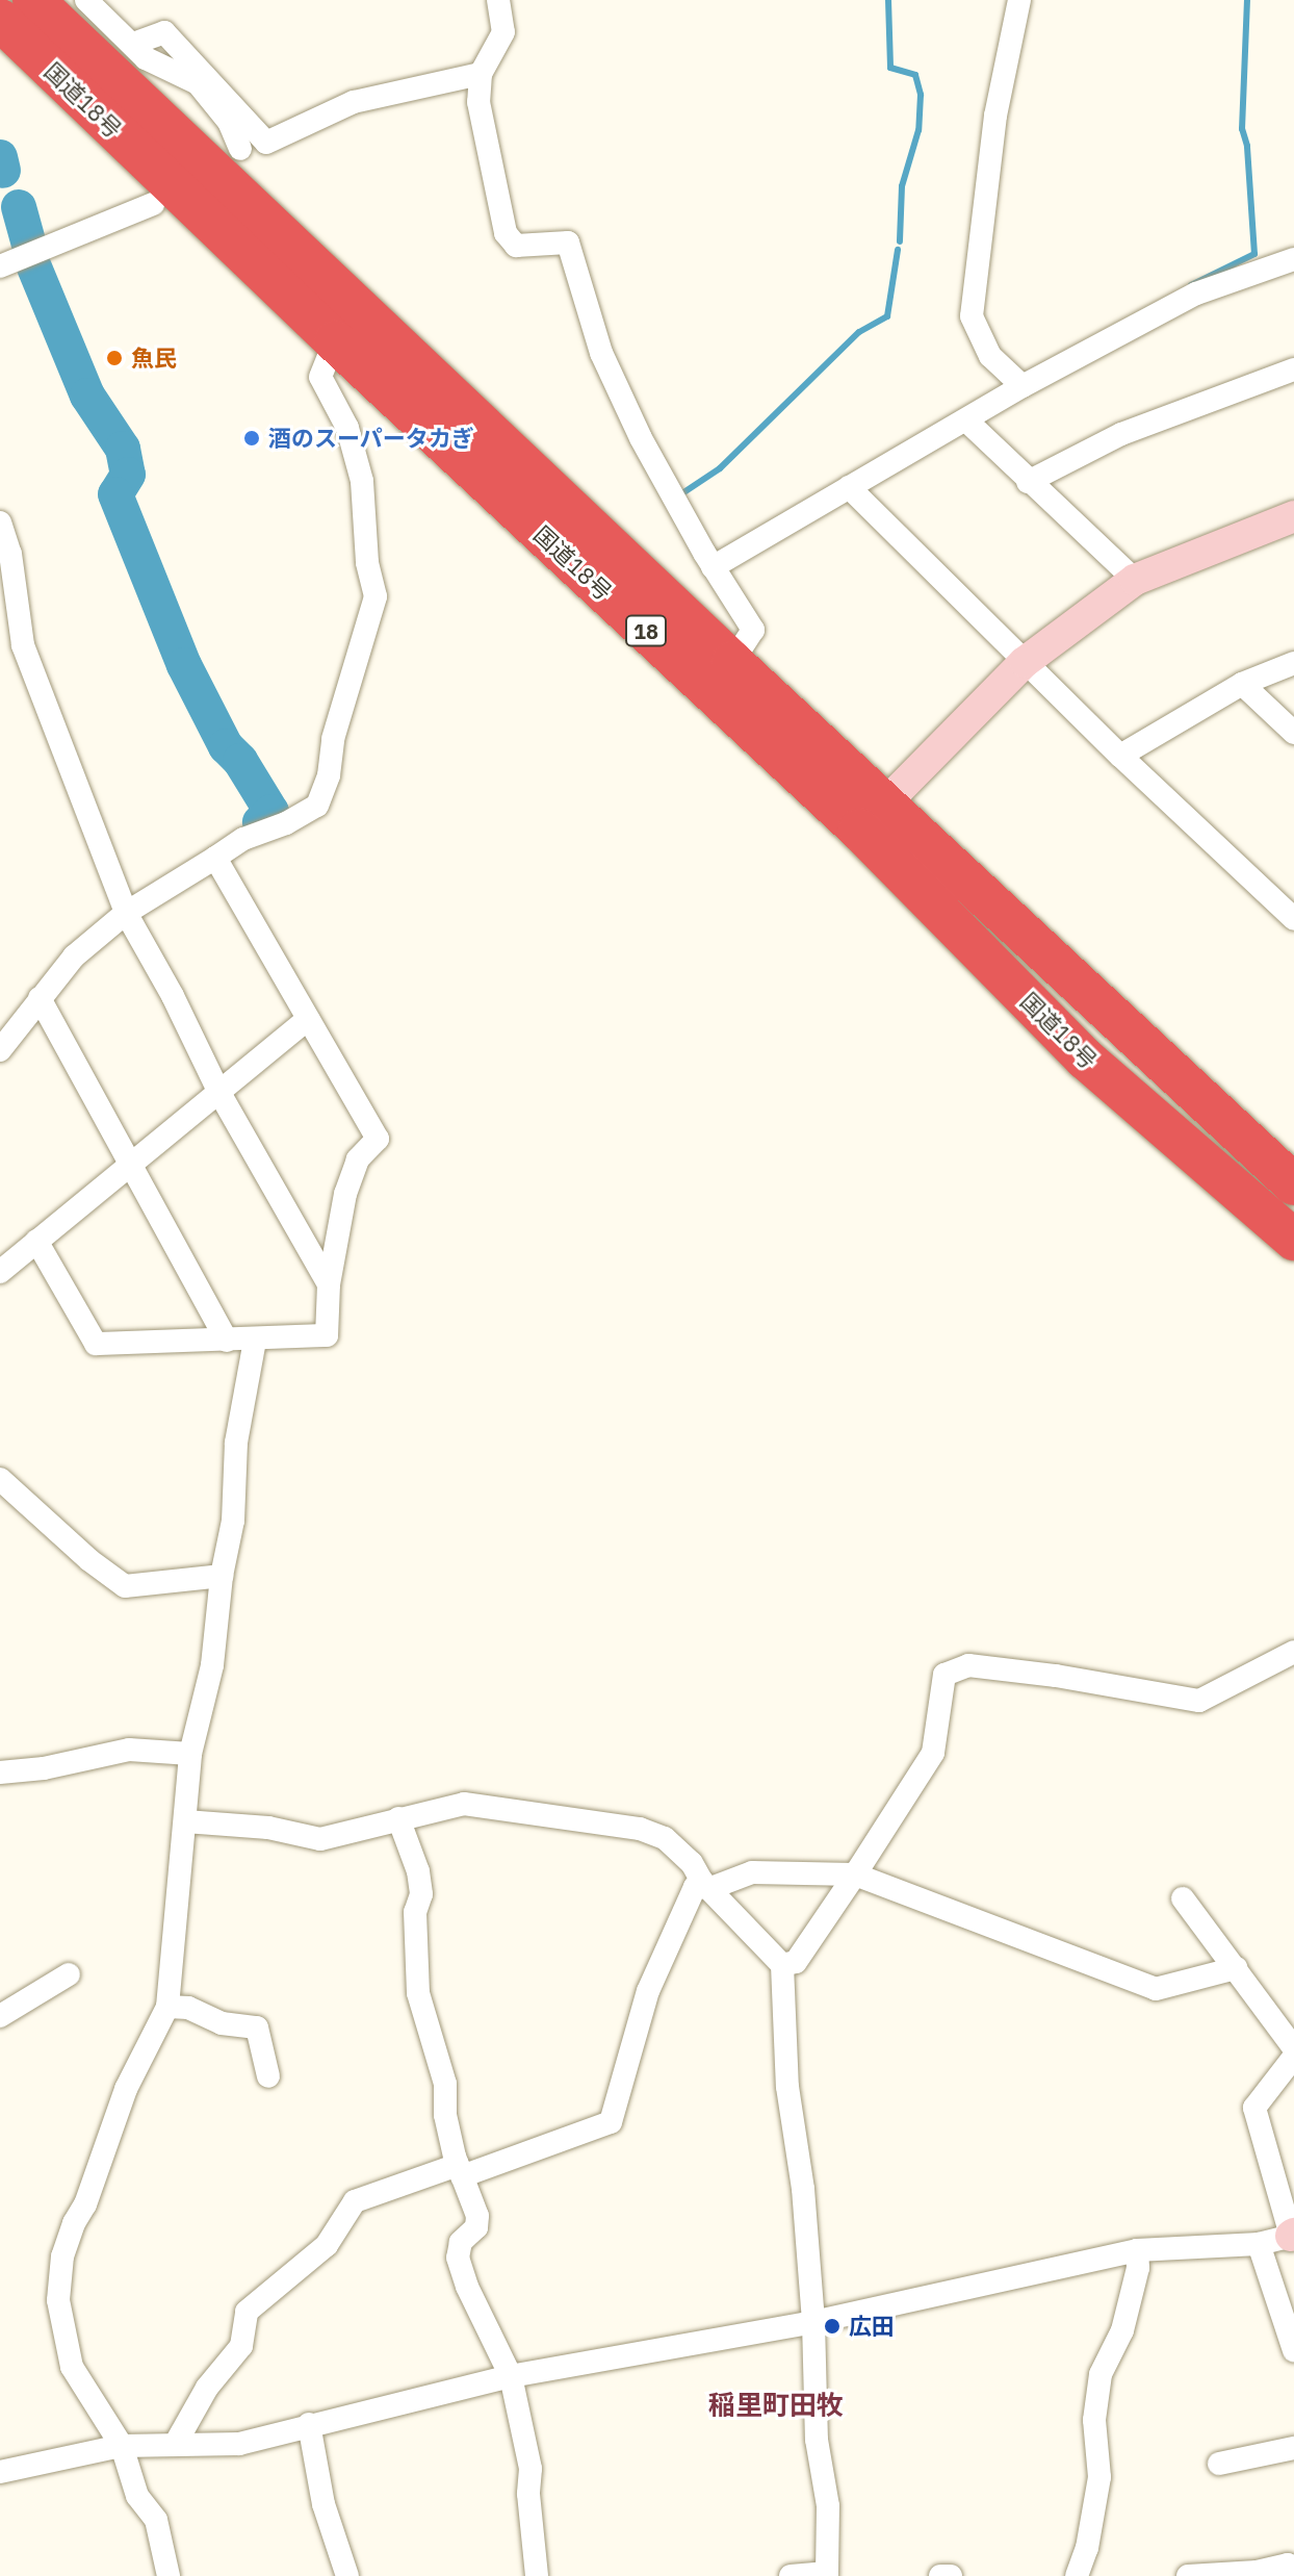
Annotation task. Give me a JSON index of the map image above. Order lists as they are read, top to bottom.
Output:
{
  "streets": {
    "highway": ["国道18号", "18"]
  },
  "districts": ["稲里町田牧"],
  "places": ["魚民", "酒のスーパータカぎ", "広田"]
}
